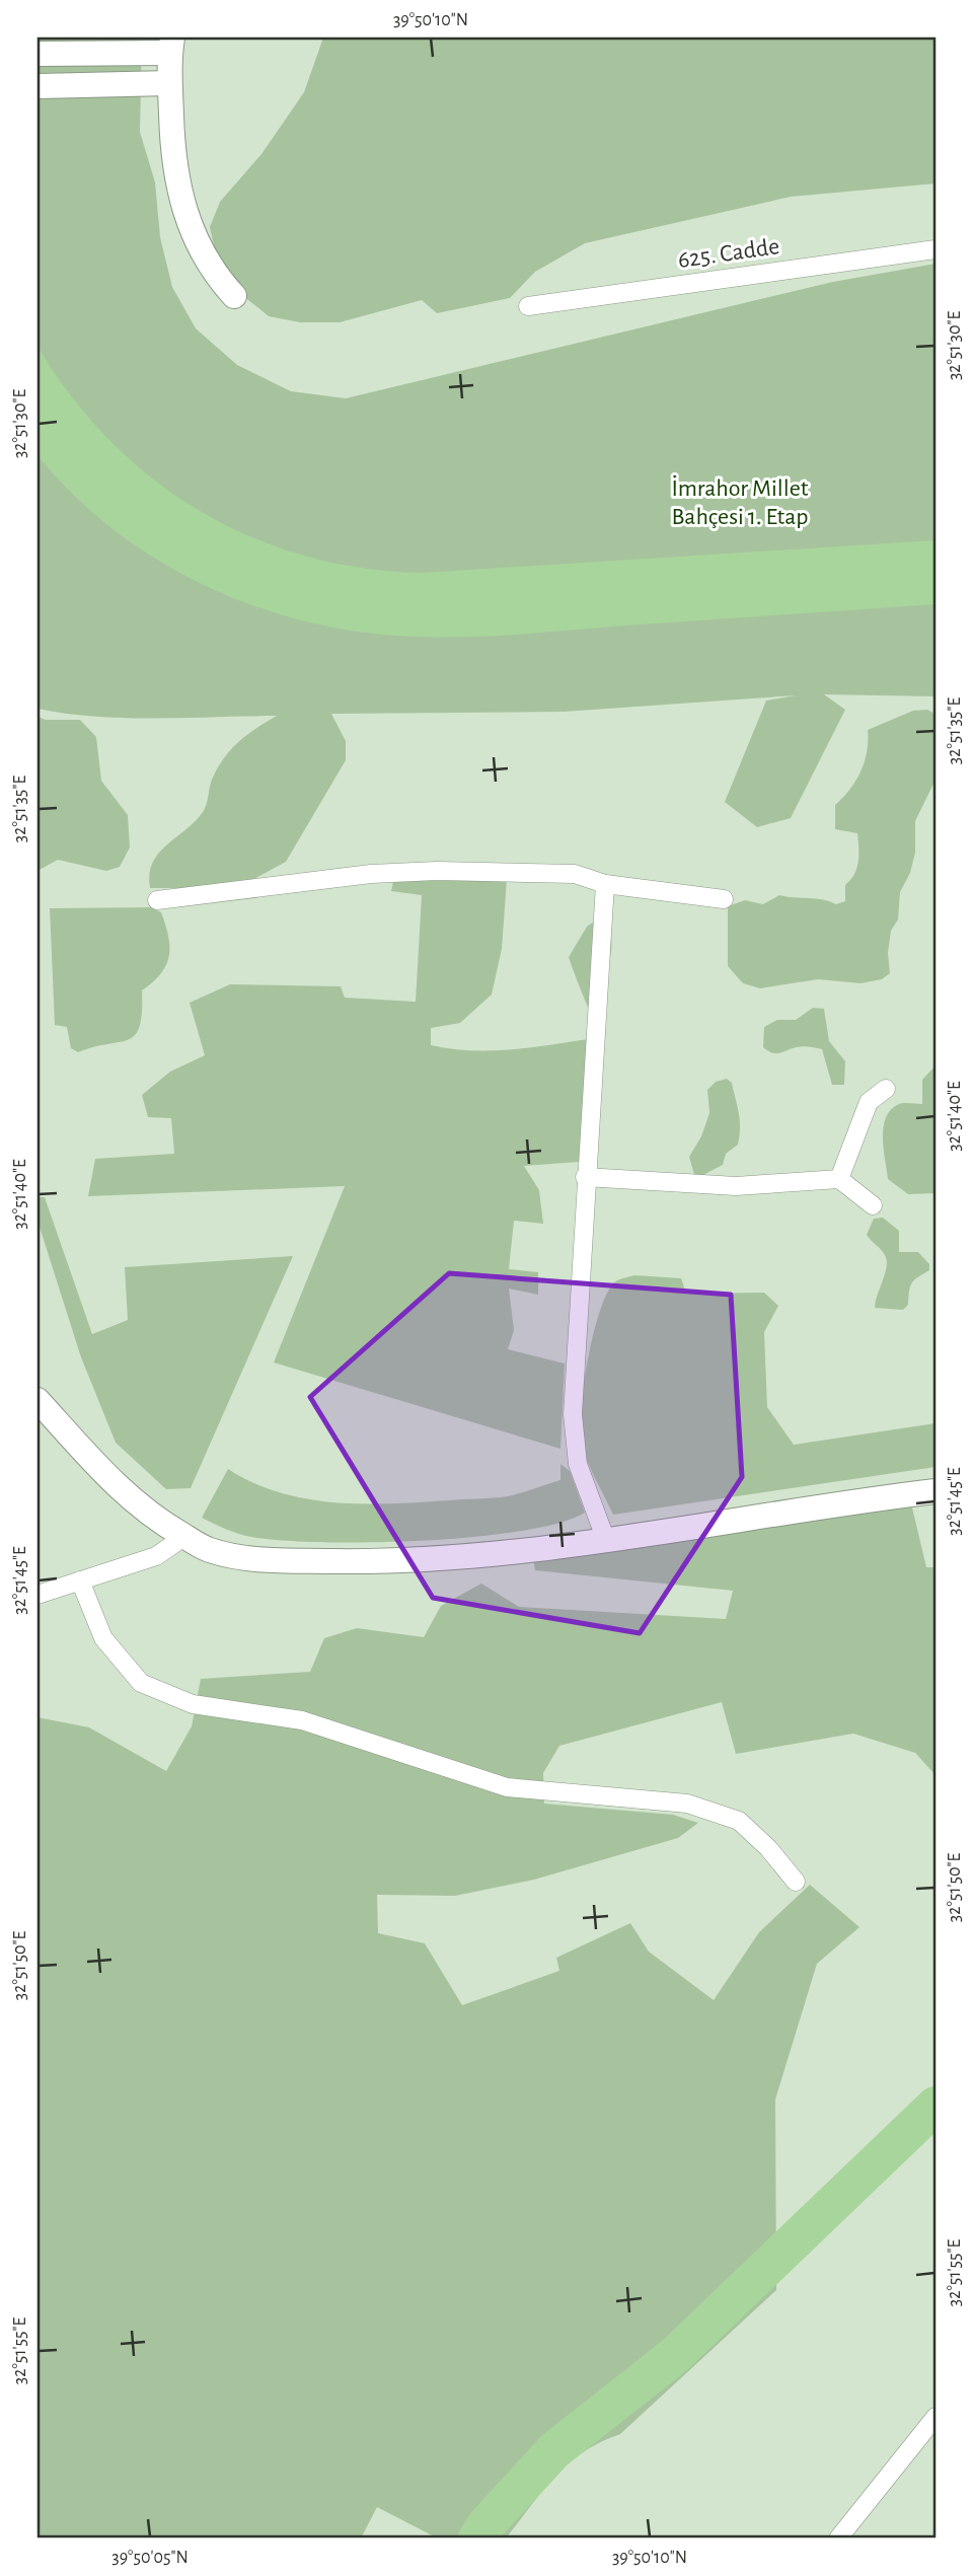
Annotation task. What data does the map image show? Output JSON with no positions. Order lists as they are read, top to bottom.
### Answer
{
  "streets": {
    "street": ["625. Cadde"]
  },
  "parks": ["İmrahor Millet Bahçesi 1. Etap"],
  "coordinates": [
    "39°50'10\"N",
    "32°51'30\"E",
    "32°51'35\"E",
    "32°51'40\"E",
    "32°51'45\"E",
    "32°51'50\"E",
    "32°51'55\"E",
    "39°50'05\"N"
  ]
}
